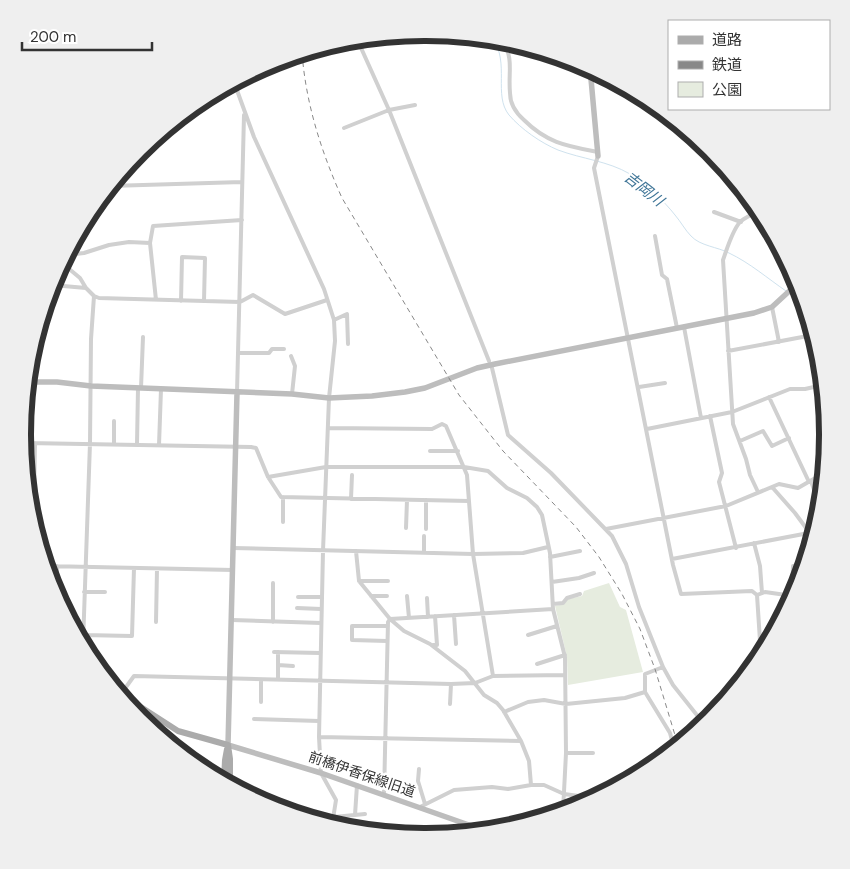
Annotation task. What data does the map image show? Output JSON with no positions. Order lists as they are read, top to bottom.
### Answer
{
  "streets": {
    "street": ["前橋伊香保線旧道"]
  },
  "water": ["吉岡川"],
  "legend": ["道路", "鉄道", "公園"],
  "scale_bar": "200 m"
}
